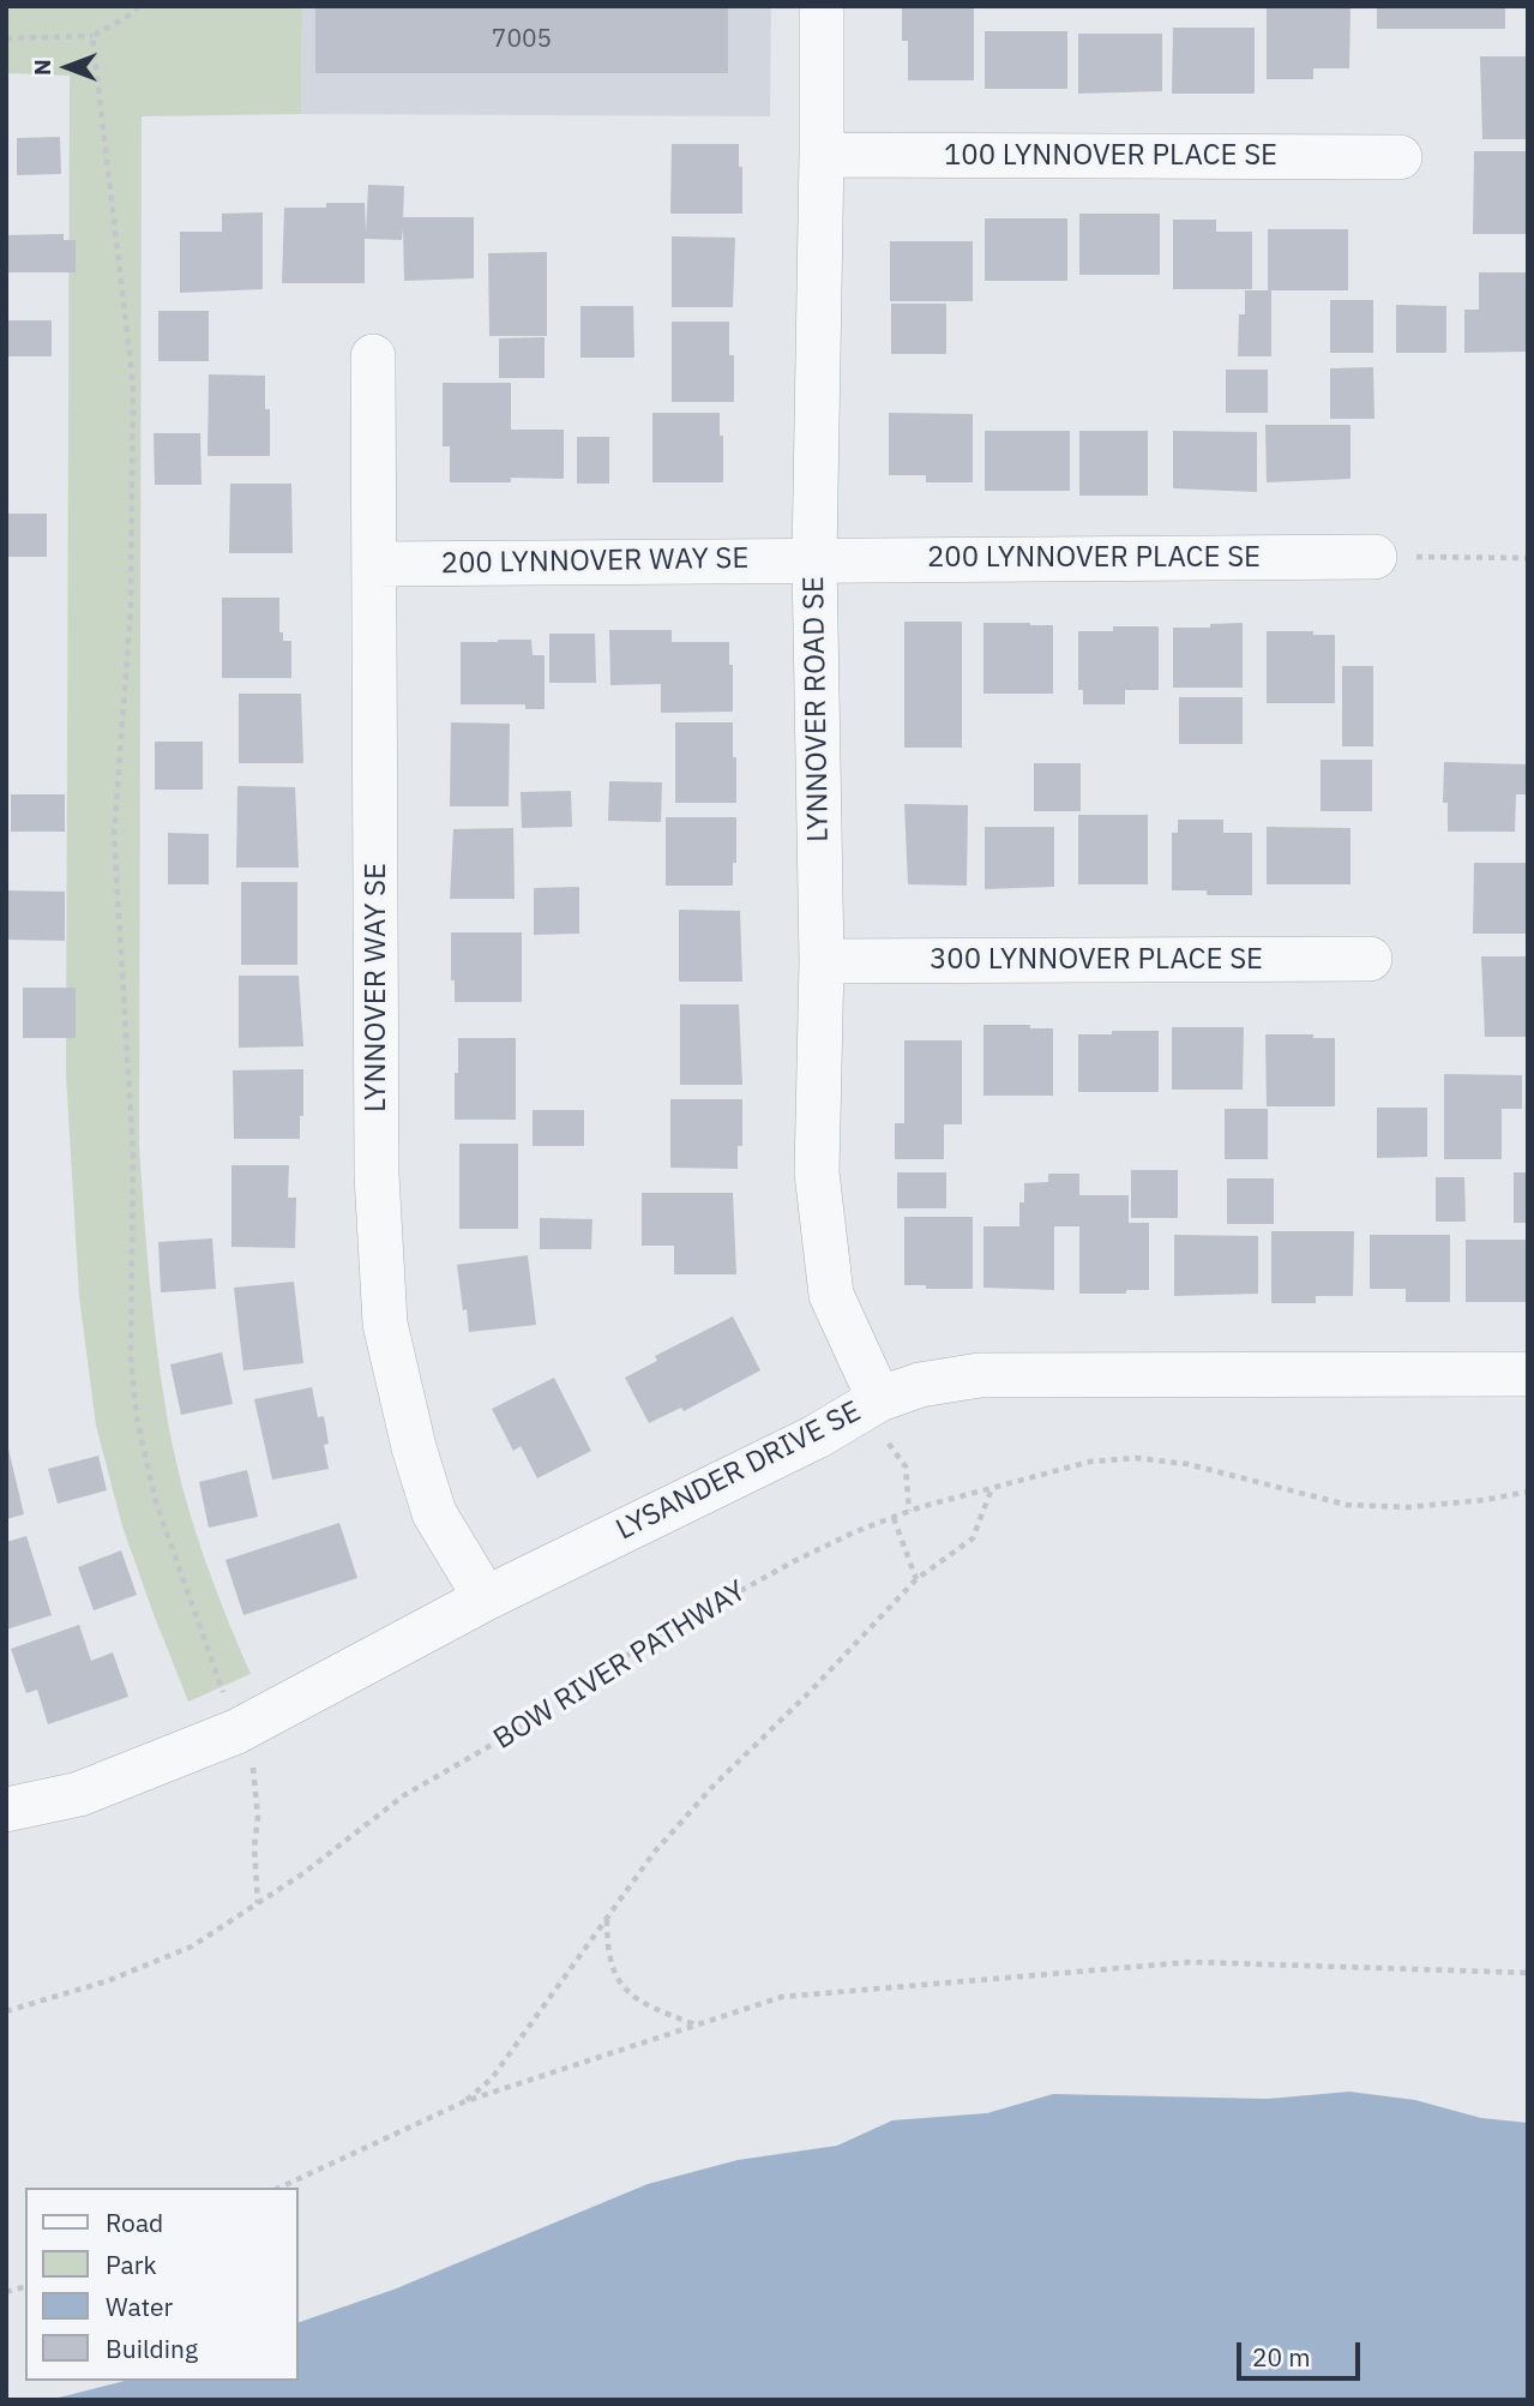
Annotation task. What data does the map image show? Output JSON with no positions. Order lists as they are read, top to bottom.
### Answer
{
  "streets": {
    "street": [
      "100 LYNNOVER PLACE SE",
      "200 LYNNOVER PLACE SE",
      "200 LYNNOVER WAY SE",
      "LYNNOVER ROAD SE",
      "300 LYNNOVER PLACE SE",
      "LYNNOVER WAY SE",
      "LYSANDER DRIVE SE"
    ],
    "path": ["BOW RIVER PATHWAY"]
  },
  "crossings": [
    ["100 LYNNOVER PLACE SE", "LYNNOVER ROAD SE"],
    ["200 LYNNOVER PLACE SE", "200 LYNNOVER WAY SE"],
    ["200 LYNNOVER PLACE SE", "LYNNOVER ROAD SE"],
    ["200 LYNNOVER WAY SE", "LYNNOVER ROAD SE"],
    ["200 LYNNOVER WAY SE", "LYNNOVER WAY SE"],
    ["LYNNOVER ROAD SE", "300 LYNNOVER PLACE SE"],
    ["LYNNOVER ROAD SE", "LYSANDER DRIVE SE"],
    ["LYNNOVER WAY SE", "LYSANDER DRIVE SE"]
  ],
  "house_numbers": ["7005"],
  "legend": [
    "Road",
    "Park",
    "Water",
    "Building"
  ],
  "scale_bar": "20 m",
  "north": "left"
}
